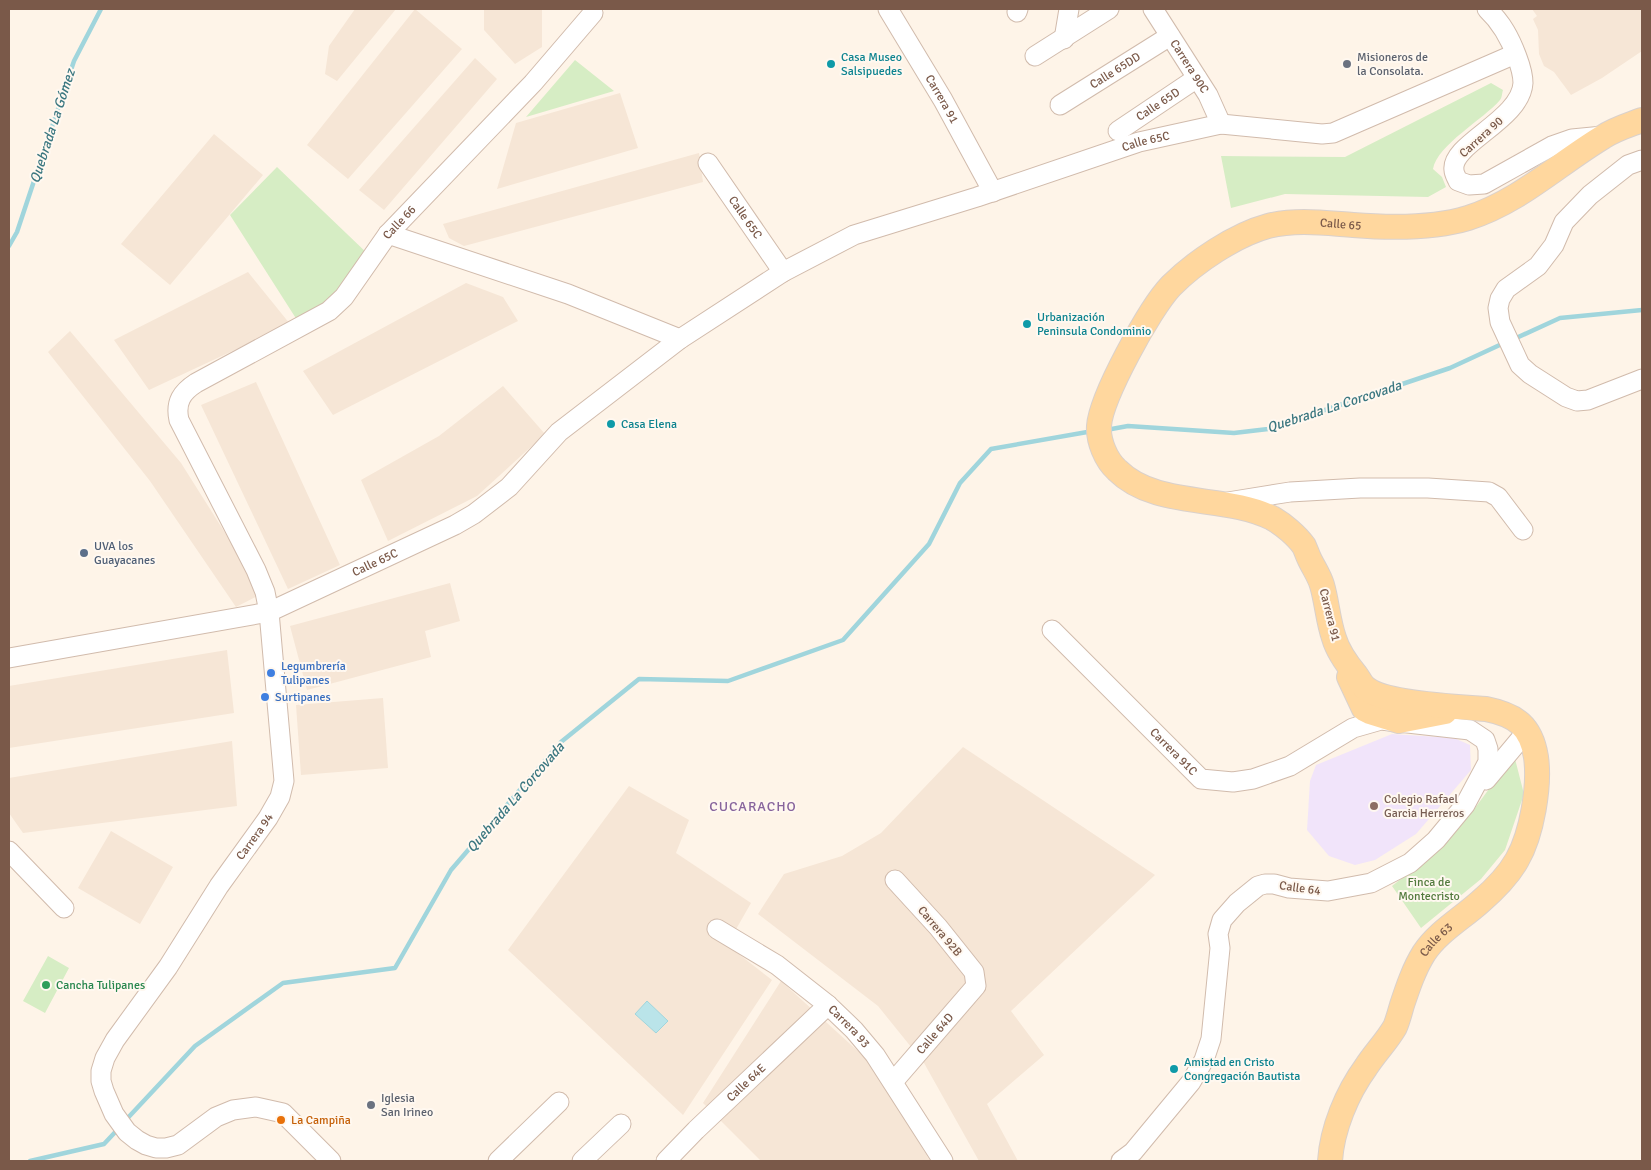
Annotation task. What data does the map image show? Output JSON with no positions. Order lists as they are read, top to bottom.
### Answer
{
  "streets": {
    "main road": ["Carrera 91", "Calle 65", "Calle 63"],
    "street": [
      "Carrera 90C",
      "Calle 65DD",
      "Calle 65D",
      "Carrera 90",
      "Calle 65C",
      "Calle 66",
      "Carrera 91C",
      "Carrera 94",
      "Calle 64",
      "Carrera 92B",
      "Carrera 93",
      "Calle 64D",
      "Calle 64E"
    ]
  },
  "crossings": [
    ["Carrera 90C", "Calle 65DD"],
    ["Carrera 90C", "Calle 65D"],
    ["Carrera 90C", "Calle 65C"],
    ["Carrera 91", "Calle 65C"],
    ["Carrera 91", "Calle 65"],
    ["Carrera 91", "Calle 63"],
    ["Carrera 90", "Calle 65C"],
    ["Carrera 90", "Calle 65"],
    ["Calle 65C", "Carrera 94"],
    ["Calle 66", "Carrera 94"],
    ["Carrera 91C", "Calle 64"],
    ["Carrera 92B", "Calle 64D"],
    ["Carrera 93", "Calle 64D"],
    ["Carrera 93", "Calle 64E"]
  ],
  "districts": ["CUCARACHO"],
  "water": ["Quebrada La Gómez", "Quebrada La Corcovada"],
  "parks": ["Finca de Montecristo"],
  "places": [
    "Casa Museo Salsipuedes",
    "Misioneros de la Consolata.",
    "Urbanización Peninsula Condominio",
    "Casa Elena",
    "UVA los Guayacanes",
    "Legumbrería Tulipanes",
    "Surtipanes",
    "Colegio Rafael Garcia Herreros",
    "Cancha Tulipanes",
    "Amistad en Cristo Congregación Bautista",
    "Iglesia San Irineo",
    "La Campiña"
  ]
}
